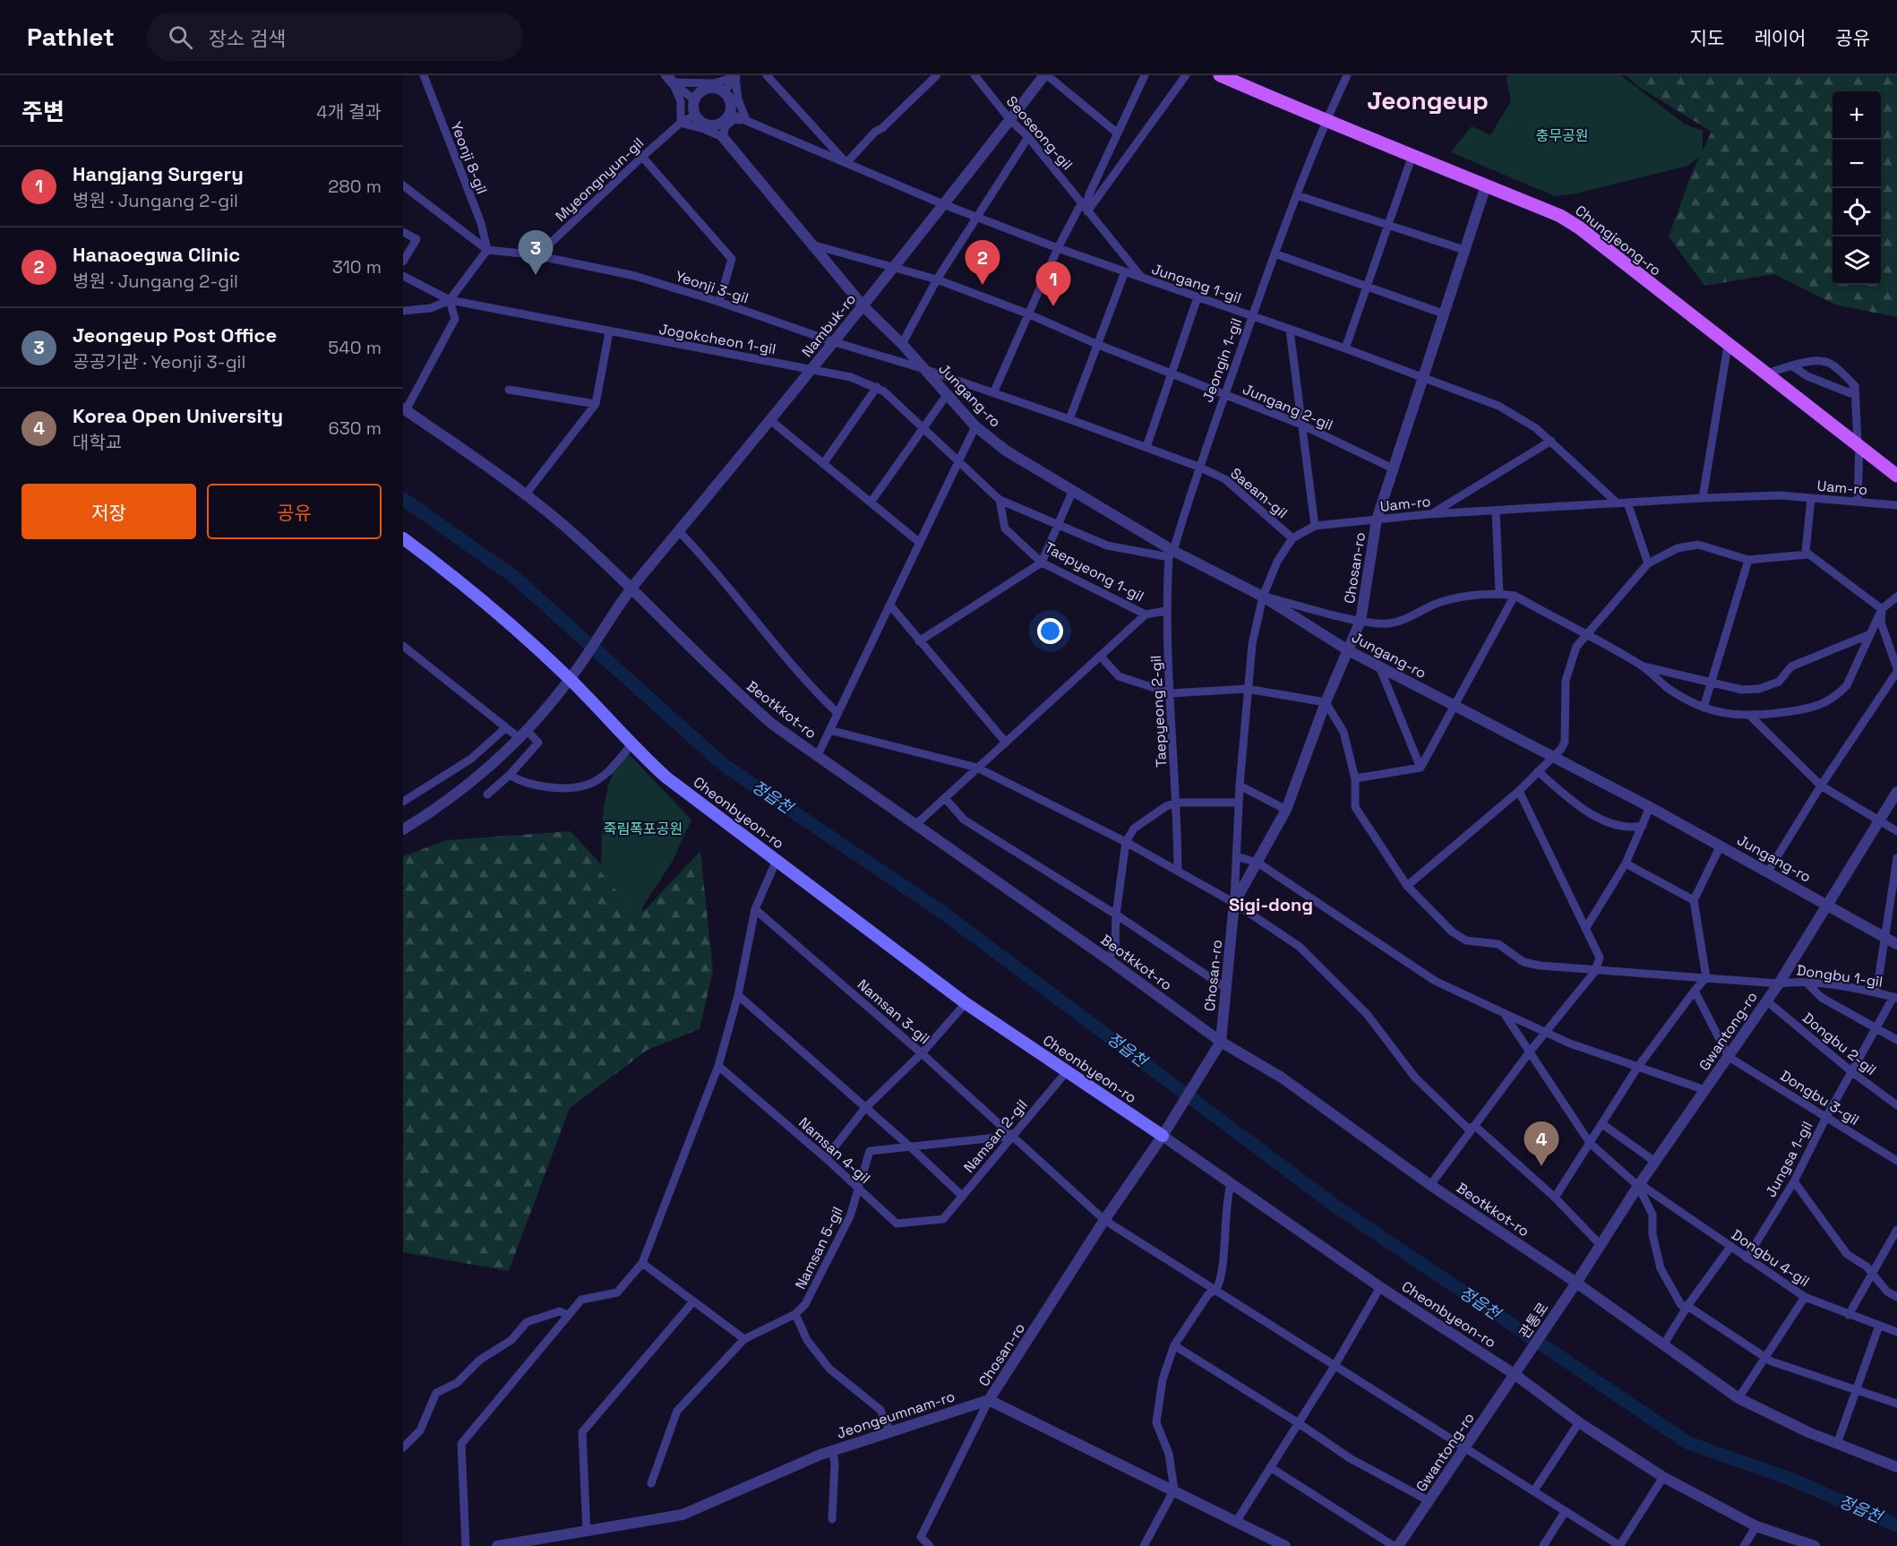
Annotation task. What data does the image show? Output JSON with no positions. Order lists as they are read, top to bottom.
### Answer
{
  "streets": {
    "main road": ["Chungjeong-ro", "Cheonbyeon-ro"],
    "street": [
      "Seoseong-gil",
      "Yeonji 8-gil",
      "Myeongnyun-gil",
      "Jungang 1-gil",
      "Yeonji 3-gil",
      "Nambuk-ro",
      "Jogokcheon 1-gil",
      "Jeongin 1-gil",
      "Jungang-ro",
      "Jungang 2-gil",
      "Uam-ro",
      "Saeam-gil",
      "Chosan-ro",
      "Taepyeong 1-gil",
      "Beotkkot-ro",
      "Taepyeong 2-gil",
      "Dongbu 1-gil",
      "Namsan 3-gil",
      "Gwantong-ro",
      "Dongbu 2-gil",
      "Dongbu 3-gil",
      "Namsan 2-gil",
      "Namsan 4-gil",
      "Jungsa 1-gil",
      "Namsan 5-gil",
      "Dongbu 4-gil",
      "관통로",
      "Jeongeumnam-ro"
    ]
  },
  "crossings": [
    ["Seoseong-gil", "Jungang 1-gil"],
    ["Seoseong-gil", "Nambuk-ro"],
    ["Yeonji 8-gil", "Yeonji 3-gil"],
    ["Myeongnyun-gil", "Jungang 1-gil"],
    ["Myeongnyun-gil", "Yeonji 3-gil"],
    ["Chungjeong-ro", "Jeongin 1-gil"],
    ["Chungjeong-ro", "Chosan-ro"],
    ["Jungang 1-gil", "Nambuk-ro"],
    ["Jungang 1-gil", "Jeongin 1-gil"],
    ["Jungang 1-gil", "Uam-ro"],
    ["Jungang 1-gil", "Chosan-ro"],
    ["Yeonji 3-gil", "Nambuk-ro"],
    ["Yeonji 3-gil", "Jungang-ro"],
    ["Yeonji 3-gil", "Saeam-gil"],
    ["Nambuk-ro", "Jogokcheon 1-gil"],
    ["Nambuk-ro", "Jungang-ro"],
    ["Nambuk-ro", "Jungang 2-gil"],
    ["Nambuk-ro", "Beotkkot-ro"],
    ["Nambuk-ro", "Cheonbyeon-ro"],
    ["Jogokcheon 1-gil", "Jeongin 1-gil"],
    ["Jogokcheon 1-gil", "Jungang-ro"],
    ["Jogokcheon 1-gil", "Taepyeong 1-gil"],
    ["Jogokcheon 1-gil", "Beotkkot-ro"],
    ["Jogokcheon 1-gil", "Taepyeong 2-gil"],
    ["Jeongin 1-gil", "Jungang-ro"],
    ["Jeongin 1-gil", "Jungang 2-gil"],
    ["Jeongin 1-gil", "Saeam-gil"],
    ["Jeongin 1-gil", "Taepyeong 2-gil"],
    ["Jungang-ro", "Jungang 2-gil"],
    ["Jungang-ro", "Uam-ro"],
    ["Jungang-ro", "Saeam-gil"],
    ["Jungang-ro", "Chosan-ro"],
    ["Jungang-ro", "Taepyeong 2-gil"],
    ["Jungang-ro", "Gwantong-ro"],
    ["Jungang 2-gil", "Chosan-ro"],
    ["Uam-ro", "Saeam-gil"],
    ["Uam-ro", "Chosan-ro"],
    ["Chosan-ro", "Beotkkot-ro"],
    ["Chosan-ro", "Cheonbyeon-ro"],
    ["Chosan-ro", "Dongbu 1-gil"],
    ["Chosan-ro", "Namsan 3-gil"],
    ["Chosan-ro", "Jeongeumnam-ro"],
    ["Beotkkot-ro", "Gwantong-ro"],
    ["Beotkkot-ro", "관통로"],
    ["Cheonbyeon-ro", "Gwantong-ro"],
    ["Cheonbyeon-ro", "Namsan 2-gil"],
    ["Cheonbyeon-ro", "관통로"],
    ["Dongbu 1-gil", "Gwantong-ro"],
    ["Dongbu 1-gil", "Jungsa 1-gil"],
    ["Namsan 3-gil", "Gwantong-ro"],
    ["Namsan 3-gil", "Namsan 2-gil"],
    ["Namsan 3-gil", "Namsan 5-gil"],
    ["Gwantong-ro", "Dongbu 2-gil"],
    ["Gwantong-ro", "Dongbu 3-gil"],
    ["Gwantong-ro", "Dongbu 4-gil"],
    ["Gwantong-ro", "관통로"],
    ["Dongbu 2-gil", "Jungsa 1-gil"],
    ["Dongbu 3-gil", "Jungsa 1-gil"],
    ["Namsan 2-gil", "Namsan 4-gil"],
    ["Namsan 2-gil", "Namsan 5-gil"],
    ["Namsan 4-gil", "Namsan 5-gil"],
    ["Jungsa 1-gil", "Dongbu 4-gil"]
  ],
  "districts": ["Jeongeup", "Sigi-dong"],
  "water": ["정읍천"],
  "parks": ["충무공원", "죽림폭포공원"],
  "page": {
    "header": "Pathlet",
    "search": "장소 검색",
    "nav": ["지도", "레이어", "공유"],
    "heading": ["주변", "4개 결과"],
    "map_buttons": ["+", "−"],
    "list": [
      {
        "mark": "1",
        "name": "Hangjang Surgery",
        "note": "병원 · Jungang 2-gil",
        "value": "280 m"
      },
      {
        "mark": "2",
        "name": "Hanaoegwa Clinic",
        "note": "병원 · Jungang 2-gil",
        "value": "310 m"
      },
      {
        "mark": "3",
        "name": "Jeongeup Post Office",
        "note": "공공기관 · Yeonji 3-gil",
        "value": "540 m"
      },
      {
        "mark": "4",
        "name": "Korea Open University",
        "note": "대학교",
        "value": "630 m"
      }
    ],
    "pins": [
      "3",
      "2",
      "1",
      "4"
    ],
    "buttons": ["저장", "공유"]
  }
}
